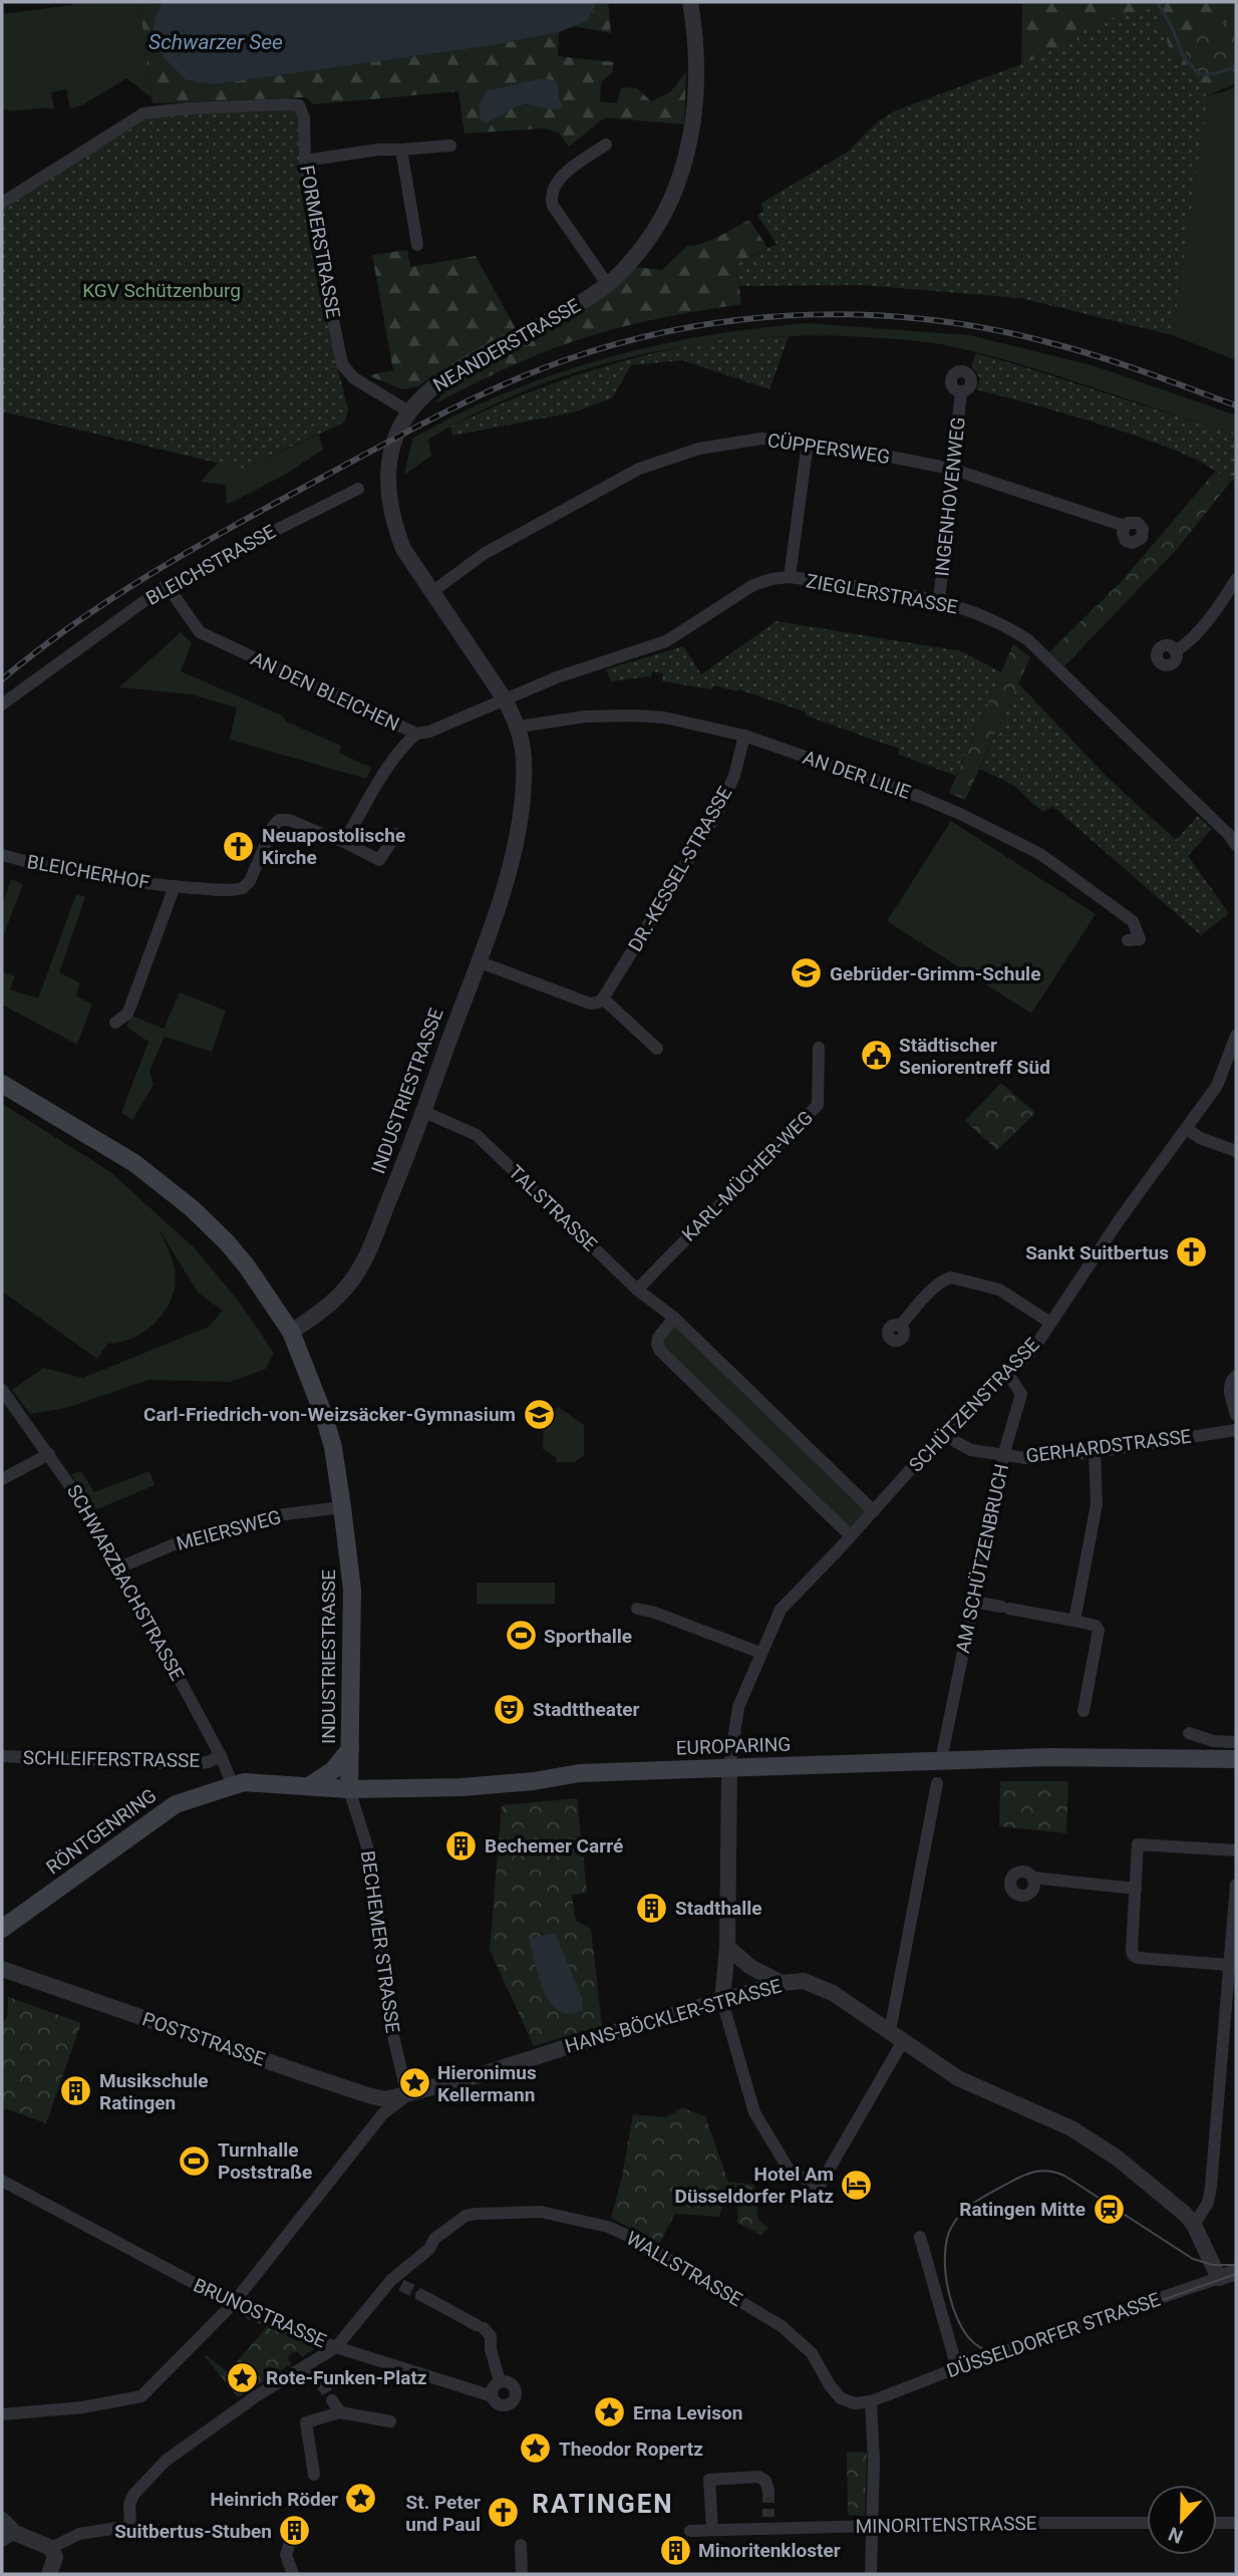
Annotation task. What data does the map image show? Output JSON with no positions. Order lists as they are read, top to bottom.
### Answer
{
  "streets": {
    "main road": ["INDUSTRIESTRASSE", "EUROPARING", "RÖNTGENRING"],
    "street": [
      "FORMERSTRASSE",
      "NEANDERSTRASSE",
      "CÜPPERSWEG",
      "INGENHOVENWEG",
      "BLEICHSTRASSE",
      "ZIEGLERSTRASSE",
      "AN DEN BLEICHEN",
      "AN DER LILIE",
      "DR.-KESSEL-STRASSE",
      "BLEICHERHOF",
      "KARL-MÜCHER-WEG",
      "TALSTRASSE",
      "SCHÜTZENSTRASSE",
      "GERHARDSTRASSE",
      "MEIERSWEG",
      "AM SCHÜTZENBRUCH",
      "SCHWARZBACHSTRASSE",
      "SCHLEIFERSTRASSE",
      "BECHEMER STRASSE",
      "HANS-BÖCKLER-STRASSE",
      "POSTSTRASSE",
      "WALLSTRASSE",
      "BRUNOSTRASSE",
      "DÜSSELDORFER STRASSE",
      "MINORITENSTRASSE"
    ]
  },
  "crossings": [
    ["FORMERSTRASSE", "NEANDERSTRASSE"],
    ["FORMERSTRASSE", "INDUSTRIESTRASSE"],
    ["NEANDERSTRASSE", "INDUSTRIESTRASSE"],
    ["CÜPPERSWEG", "INGENHOVENWEG"],
    ["CÜPPERSWEG", "INDUSTRIESTRASSE"],
    ["INGENHOVENWEG", "ZIEGLERSTRASSE"],
    ["BLEICHSTRASSE", "AN DEN BLEICHEN"],
    ["ZIEGLERSTRASSE", "AN DEN BLEICHEN"],
    ["ZIEGLERSTRASSE", "INDUSTRIESTRASSE"],
    ["AN DEN BLEICHEN", "INDUSTRIESTRASSE"],
    ["AN DER LILIE", "DR.-KESSEL-STRASSE"],
    ["AN DER LILIE", "INDUSTRIESTRASSE"],
    ["INDUSTRIESTRASSE", "TALSTRASSE"],
    ["INDUSTRIESTRASSE", "MEIERSWEG"],
    ["INDUSTRIESTRASSE", "EUROPARING"],
    ["INDUSTRIESTRASSE", "BECHEMER STRASSE"],
    ["KARL-MÜCHER-WEG", "TALSTRASSE"],
    ["TALSTRASSE", "SCHÜTZENSTRASSE"],
    ["SCHÜTZENSTRASSE", "GERHARDSTRASSE"],
    ["SCHÜTZENSTRASSE", "AM SCHÜTZENBRUCH"],
    ["SCHÜTZENSTRASSE", "EUROPARING"],
    ["SCHÜTZENSTRASSE", "HANS-BÖCKLER-STRASSE"],
    ["GERHARDSTRASSE", "AM SCHÜTZENBRUCH"],
    ["MEIERSWEG", "SCHWARZBACHSTRASSE"],
    ["SCHWARZBACHSTRASSE", "EUROPARING"],
    ["SCHWARZBACHSTRASSE", "SCHLEIFERSTRASSE"],
    ["SCHWARZBACHSTRASSE", "RÖNTGENRING"],
    ["EUROPARING", "RÖNTGENRING"],
    ["EUROPARING", "BECHEMER STRASSE"],
    ["BECHEMER STRASSE", "HANS-BÖCKLER-STRASSE"],
    ["BECHEMER STRASSE", "POSTSTRASSE"],
    ["HANS-BÖCKLER-STRASSE", "POSTSTRASSE"],
    ["HANS-BÖCKLER-STRASSE", "DÜSSELDORFER STRASSE"],
    ["WALLSTRASSE", "BRUNOSTRASSE"],
    ["WALLSTRASSE", "DÜSSELDORFER STRASSE"]
  ],
  "districts": ["RATINGEN"],
  "water": ["Schwarzer See"],
  "parks": ["KGV Schützenburg"],
  "places": {
    "church": ["Neuapostolische Kirche", "Sankt Suitbertus", "St. Peter und Paul"],
    "school or university": ["Gebrüder-Grimm-Schule", "Carl-Friedrich-von-Weizsäcker-Gymnasium"],
    "public building": ["Städtischer Seniorentreff Süd"],
    "sports": ["Sporthalle", "Turnhalle Poststraße"],
    "theatre": ["Stadttheater"],
    "building": [
      "Bechemer Carré",
      "Stadthalle",
      "Musikschule Ratingen",
      "Suitbertus-Stuben",
      "Minoritenkloster"
    ],
    "place": [
      "Hieronimus Kellermann",
      "Rote-Funken-Platz",
      "Erna Levison",
      "Theodor Ropertz",
      "Heinrich Röder"
    ],
    "hotel": ["Hotel Am Düsseldorfer Platz"],
    "station": ["Ratingen Mitte"]
  },
  "north": "bottom"
}
